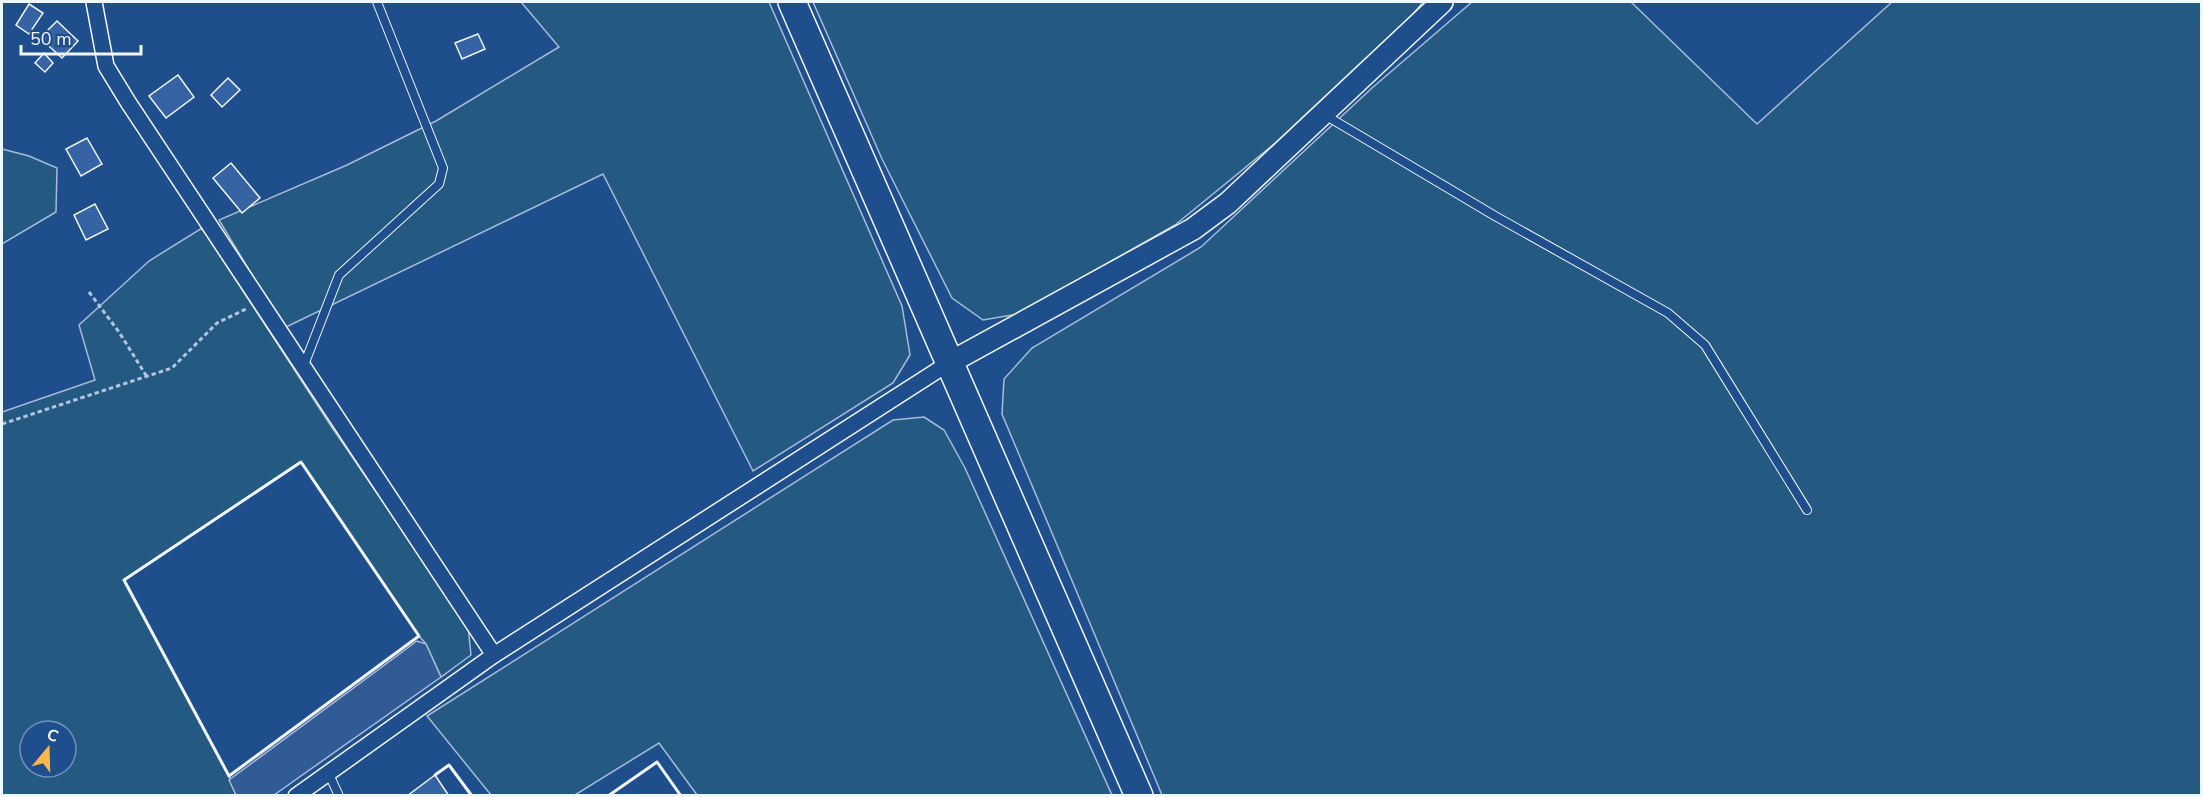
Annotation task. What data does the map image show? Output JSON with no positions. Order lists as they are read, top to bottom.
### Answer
{
  "scale_bar": "50 m",
  "north": "top"
}
